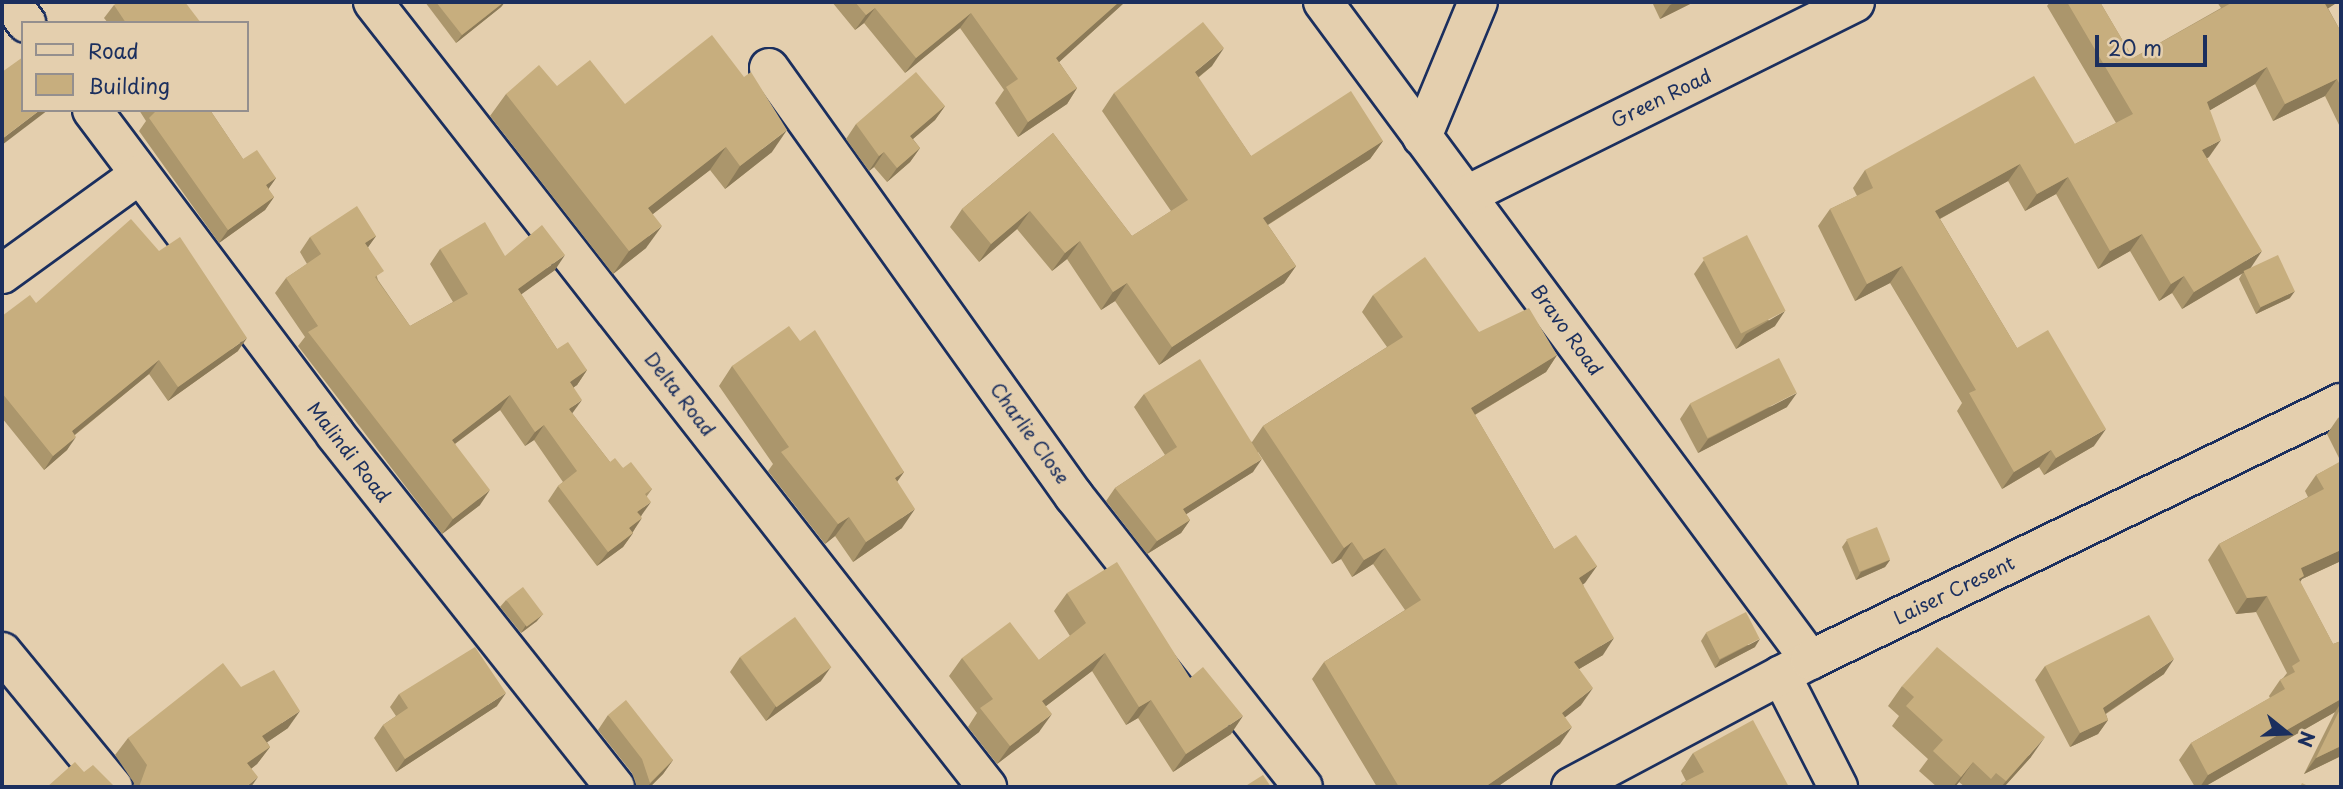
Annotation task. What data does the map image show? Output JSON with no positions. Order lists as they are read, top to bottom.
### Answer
{
  "streets": {
    "street": [
      "Green Road",
      "Bravo Road",
      "Delta Road",
      "Charlie Close",
      "Malindi Road",
      "Laiser Cresent"
    ]
  },
  "crossings": [
    ["Green Road", "Bravo Road"],
    ["Bravo Road", "Laiser Cresent"]
  ],
  "legend": ["Road", "Building"],
  "scale_bar": "20 m",
  "north": "right"
}
